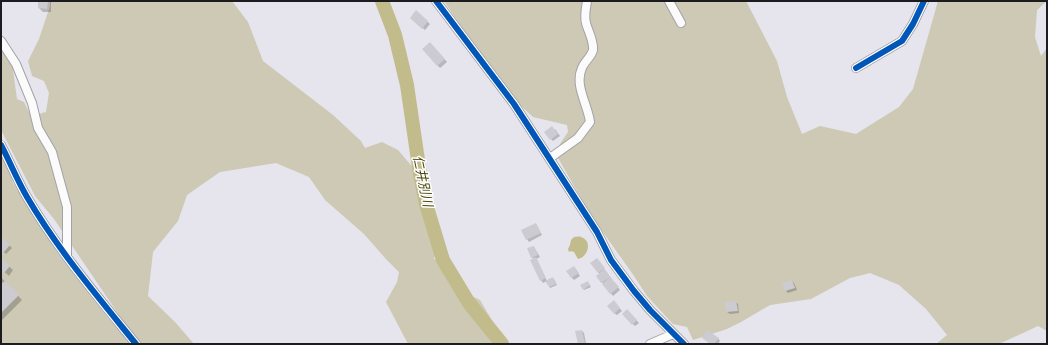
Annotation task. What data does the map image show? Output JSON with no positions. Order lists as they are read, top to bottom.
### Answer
{
  "water": ["仁井別川"]
}
